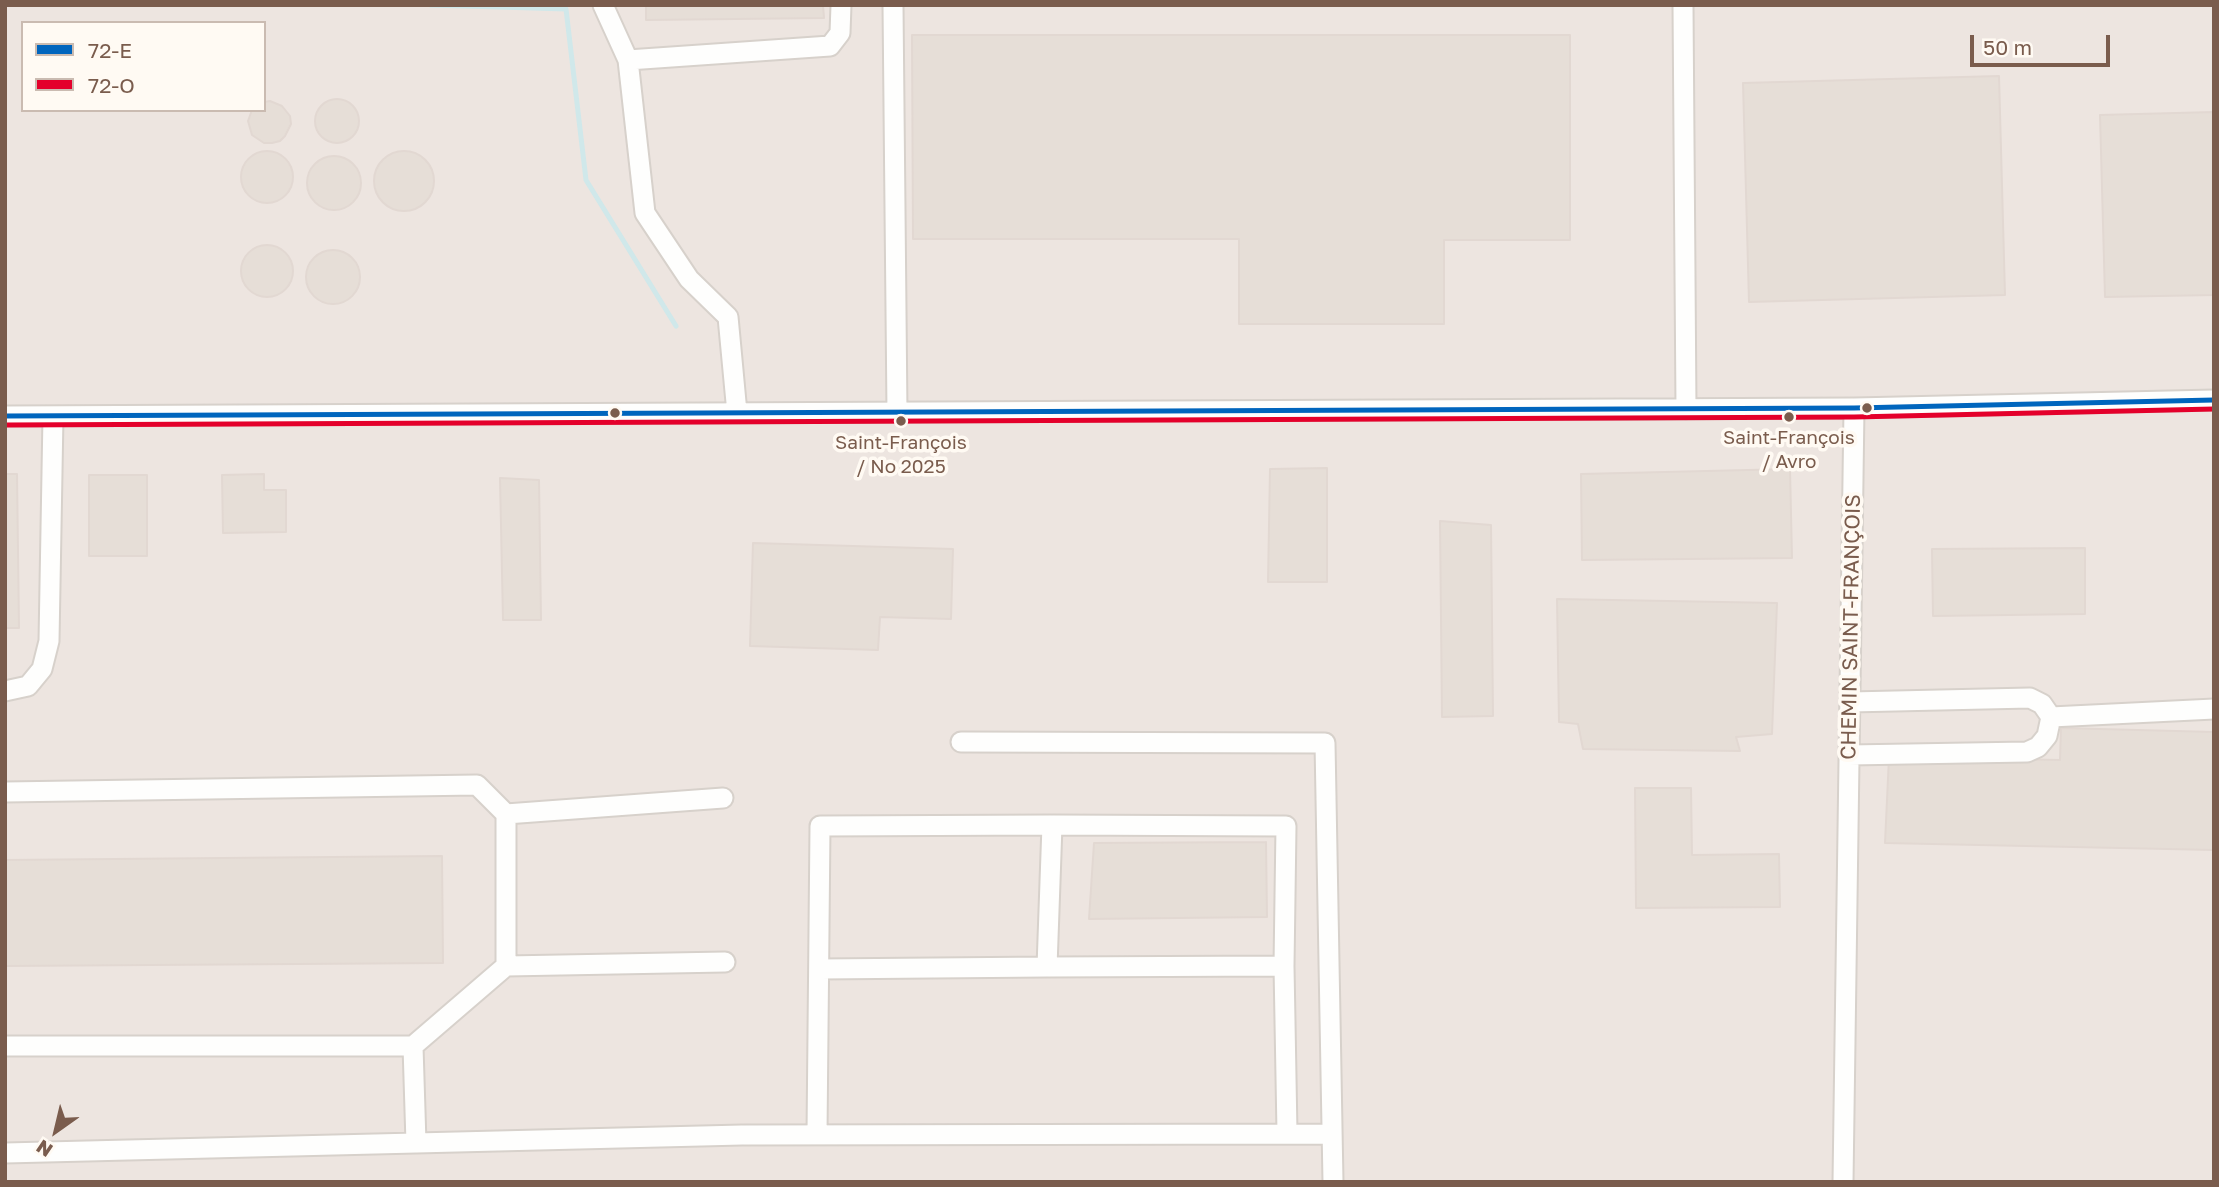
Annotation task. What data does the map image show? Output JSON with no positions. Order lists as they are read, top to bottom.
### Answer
{
  "streets": {
    "street": ["CHEMIN SAINT-FRANÇOIS"]
  },
  "places": ["Saint-François / Avro", "Saint-François / No 2025"],
  "lines": ["transit line 72-E", "transit line 72-O"],
  "legend": ["72-E", "72-O"],
  "scale_bar": "50 m",
  "north": "bottom left"
}
